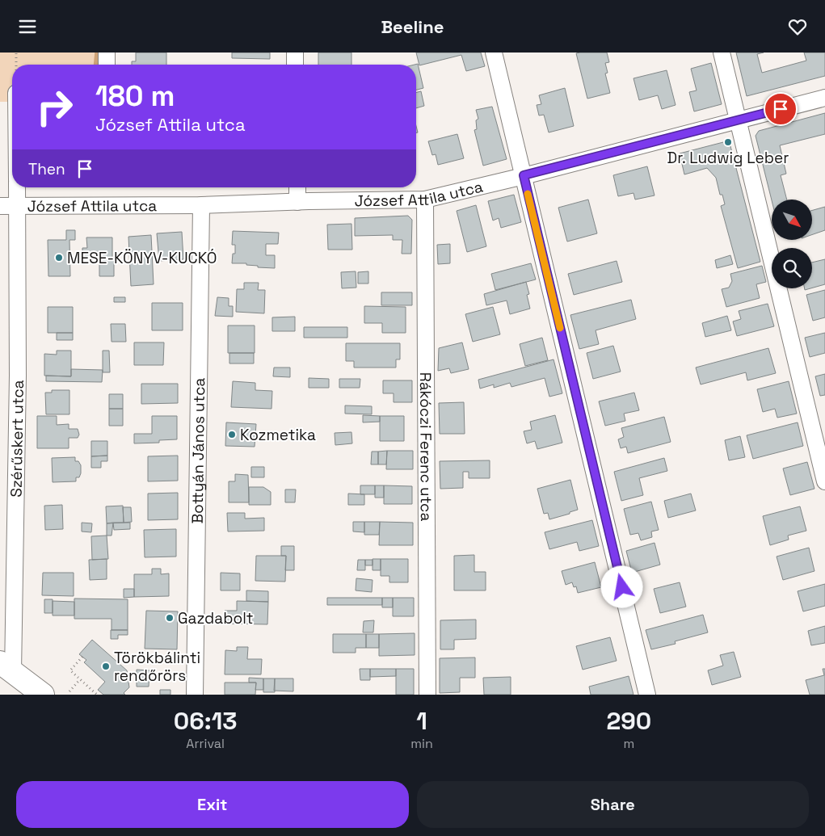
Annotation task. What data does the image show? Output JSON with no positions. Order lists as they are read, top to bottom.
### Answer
{
  "streets": {
    "street": [
      "József Attila utca",
      "Szérűskert utca",
      "Rákóczi Ferenc utca",
      "Bottyán János utca"
    ]
  },
  "crossings": [
    ["József Attila utca", "Szérűskert utca"],
    ["József Attila utca", "Rákóczi Ferenc utca"],
    ["József Attila utca", "Bottyán János utca"]
  ],
  "places": [
    "Dr. Ludwig Leber",
    "MESE-KÖNYV-KUCKÓ",
    "Kozmetika",
    "Gazdabolt",
    "Törökbálinti rendőrörs"
  ],
  "north": "bottom right",
  "page": {
    "header": "Beeline",
    "turn": ["180 m", "József Attila utca"],
    "then": "Then",
    "eta": [
      "06:13",
      "Arrival",
      "1",
      "min",
      "290",
      "m"
    ],
    "buttons": ["Exit", "Share"]
  }
}
